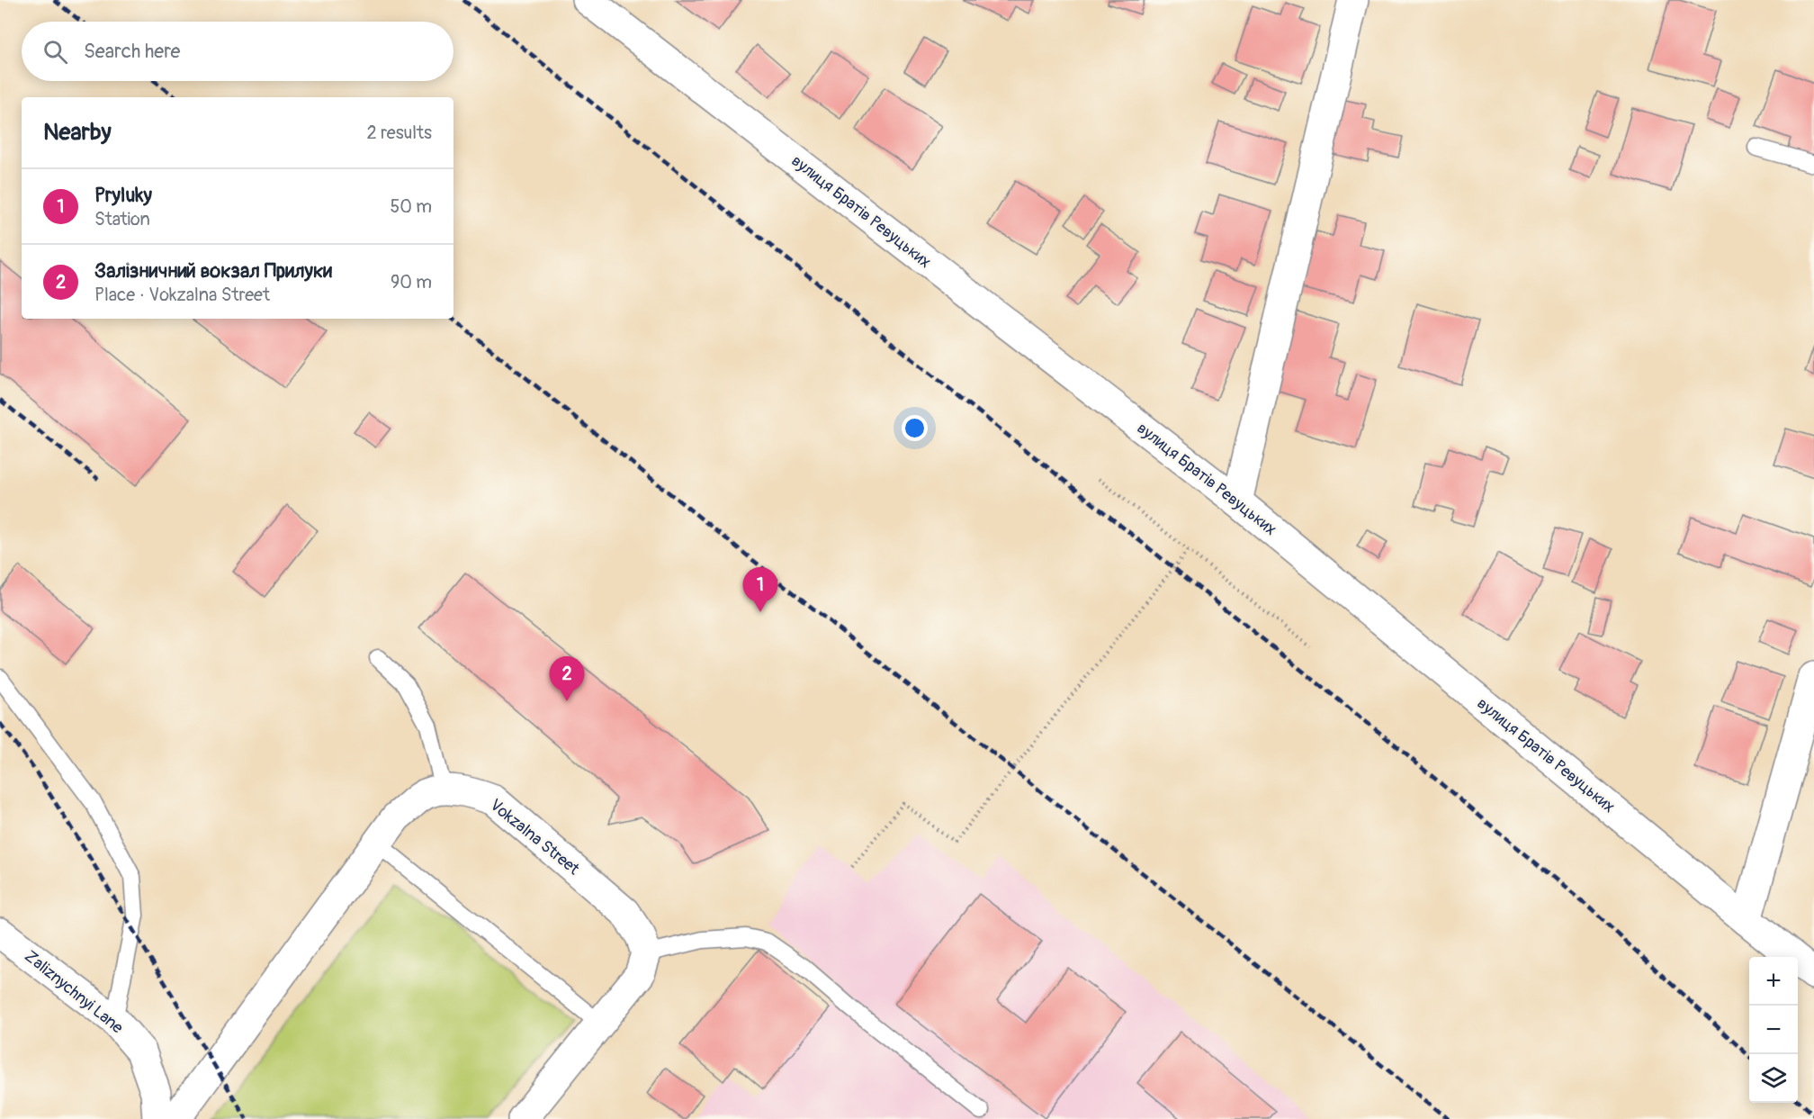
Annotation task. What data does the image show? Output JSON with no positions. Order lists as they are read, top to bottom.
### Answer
{
  "streets": {
    "street": ["вулиця Братів Ревуцьких", "Vokzalna Street", "Zaliznychnyi Lane"]
  },
  "page": {
    "search": "Search here",
    "heading": ["Nearby", "2 results"],
    "list": [
      {
        "mark": "1",
        "name": "Pryluky",
        "note": "Station",
        "value": "50 m"
      },
      {
        "mark": "2",
        "name": "Залізничний вокзал Прилуки",
        "note": "Place · Vokzalna Street",
        "value": "90 m"
      }
    ],
    "pins": ["1", "2"],
    "map_buttons": ["+", "−"]
  }
}
